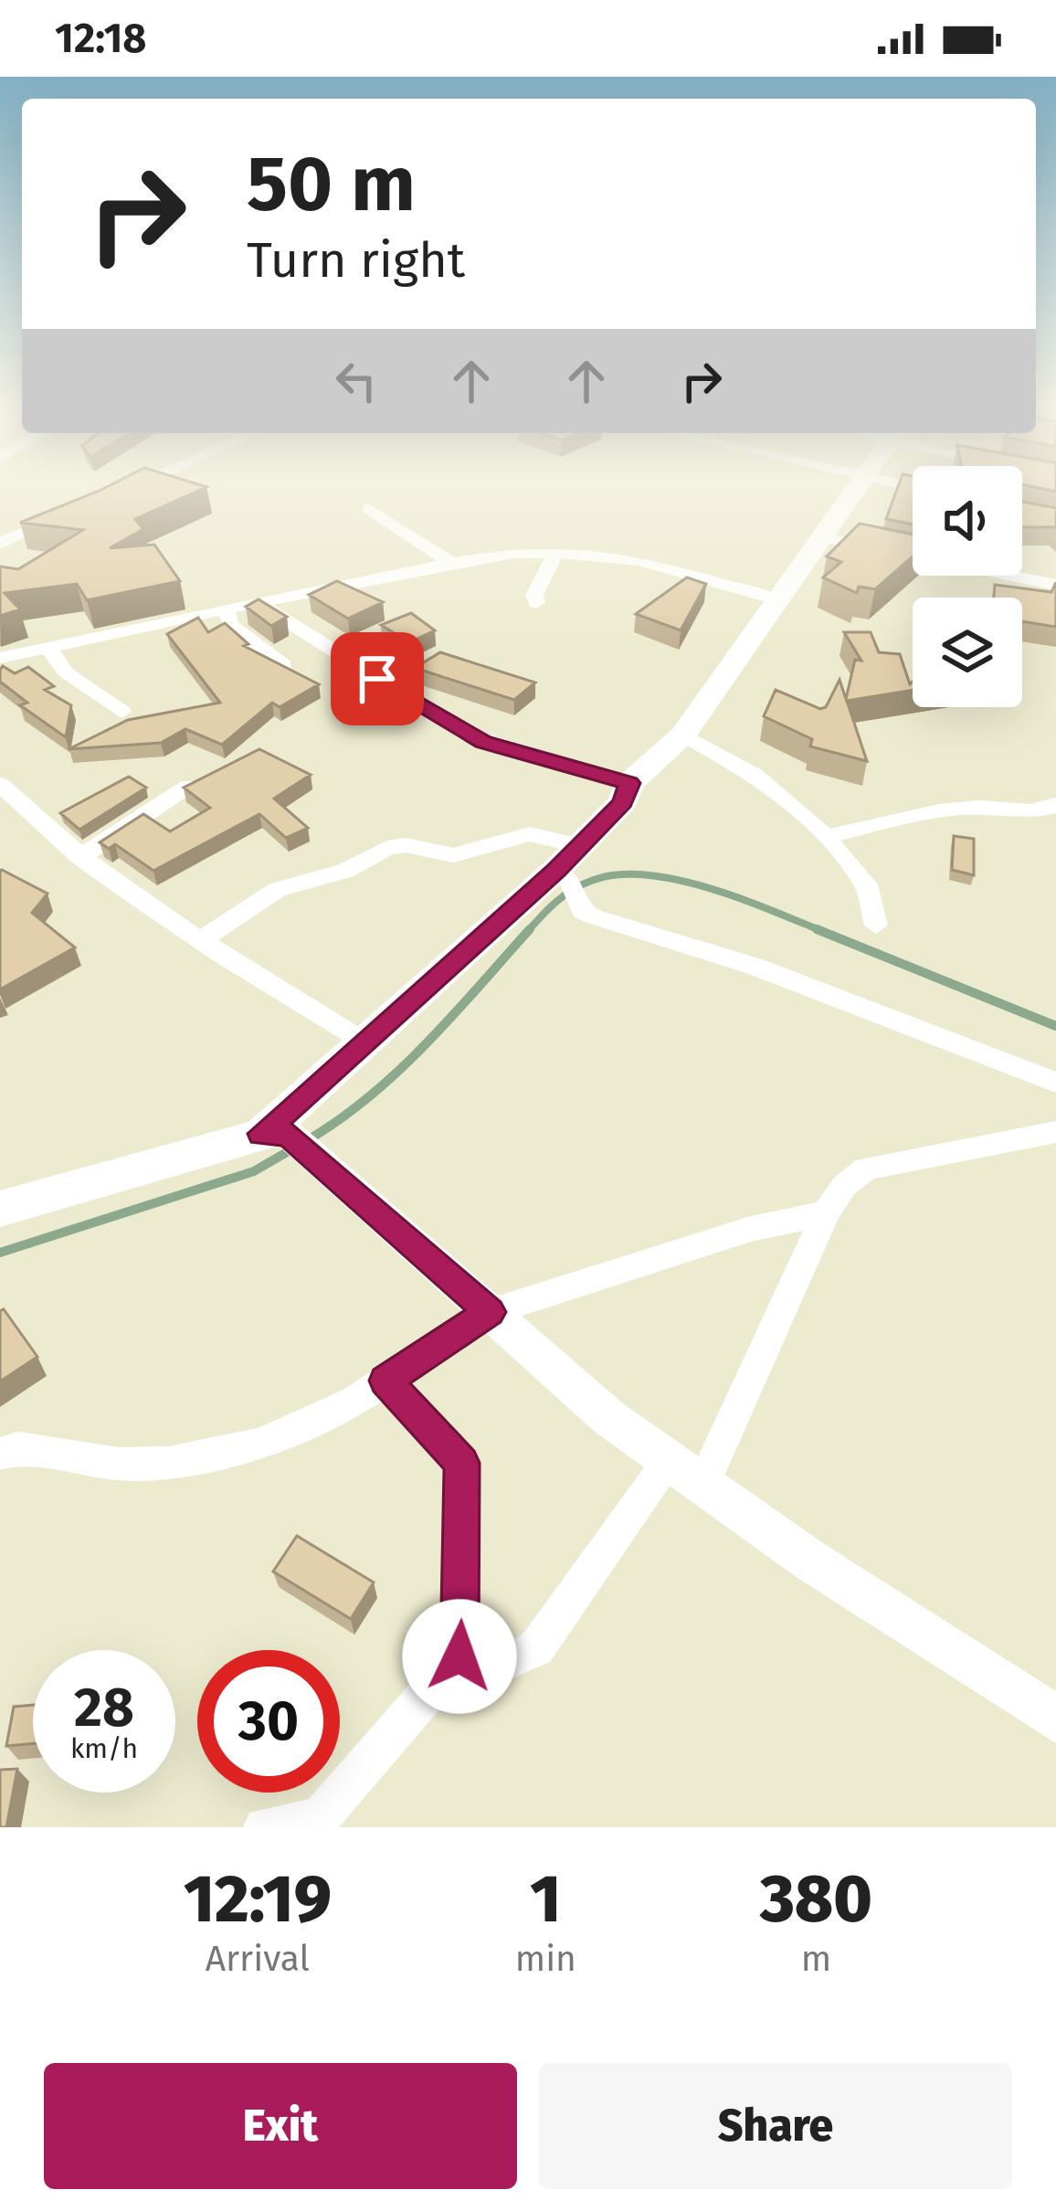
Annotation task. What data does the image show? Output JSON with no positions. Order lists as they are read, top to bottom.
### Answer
{
  "page": {
    "status": "12:18",
    "turn": ["50 m", "Turn right"],
    "speed": "28 km/h",
    "limit": "30",
    "eta": [
      "12:19",
      "Arrival",
      "1",
      "min",
      "380",
      "m"
    ],
    "buttons": ["Exit", "Share"]
  }
}
